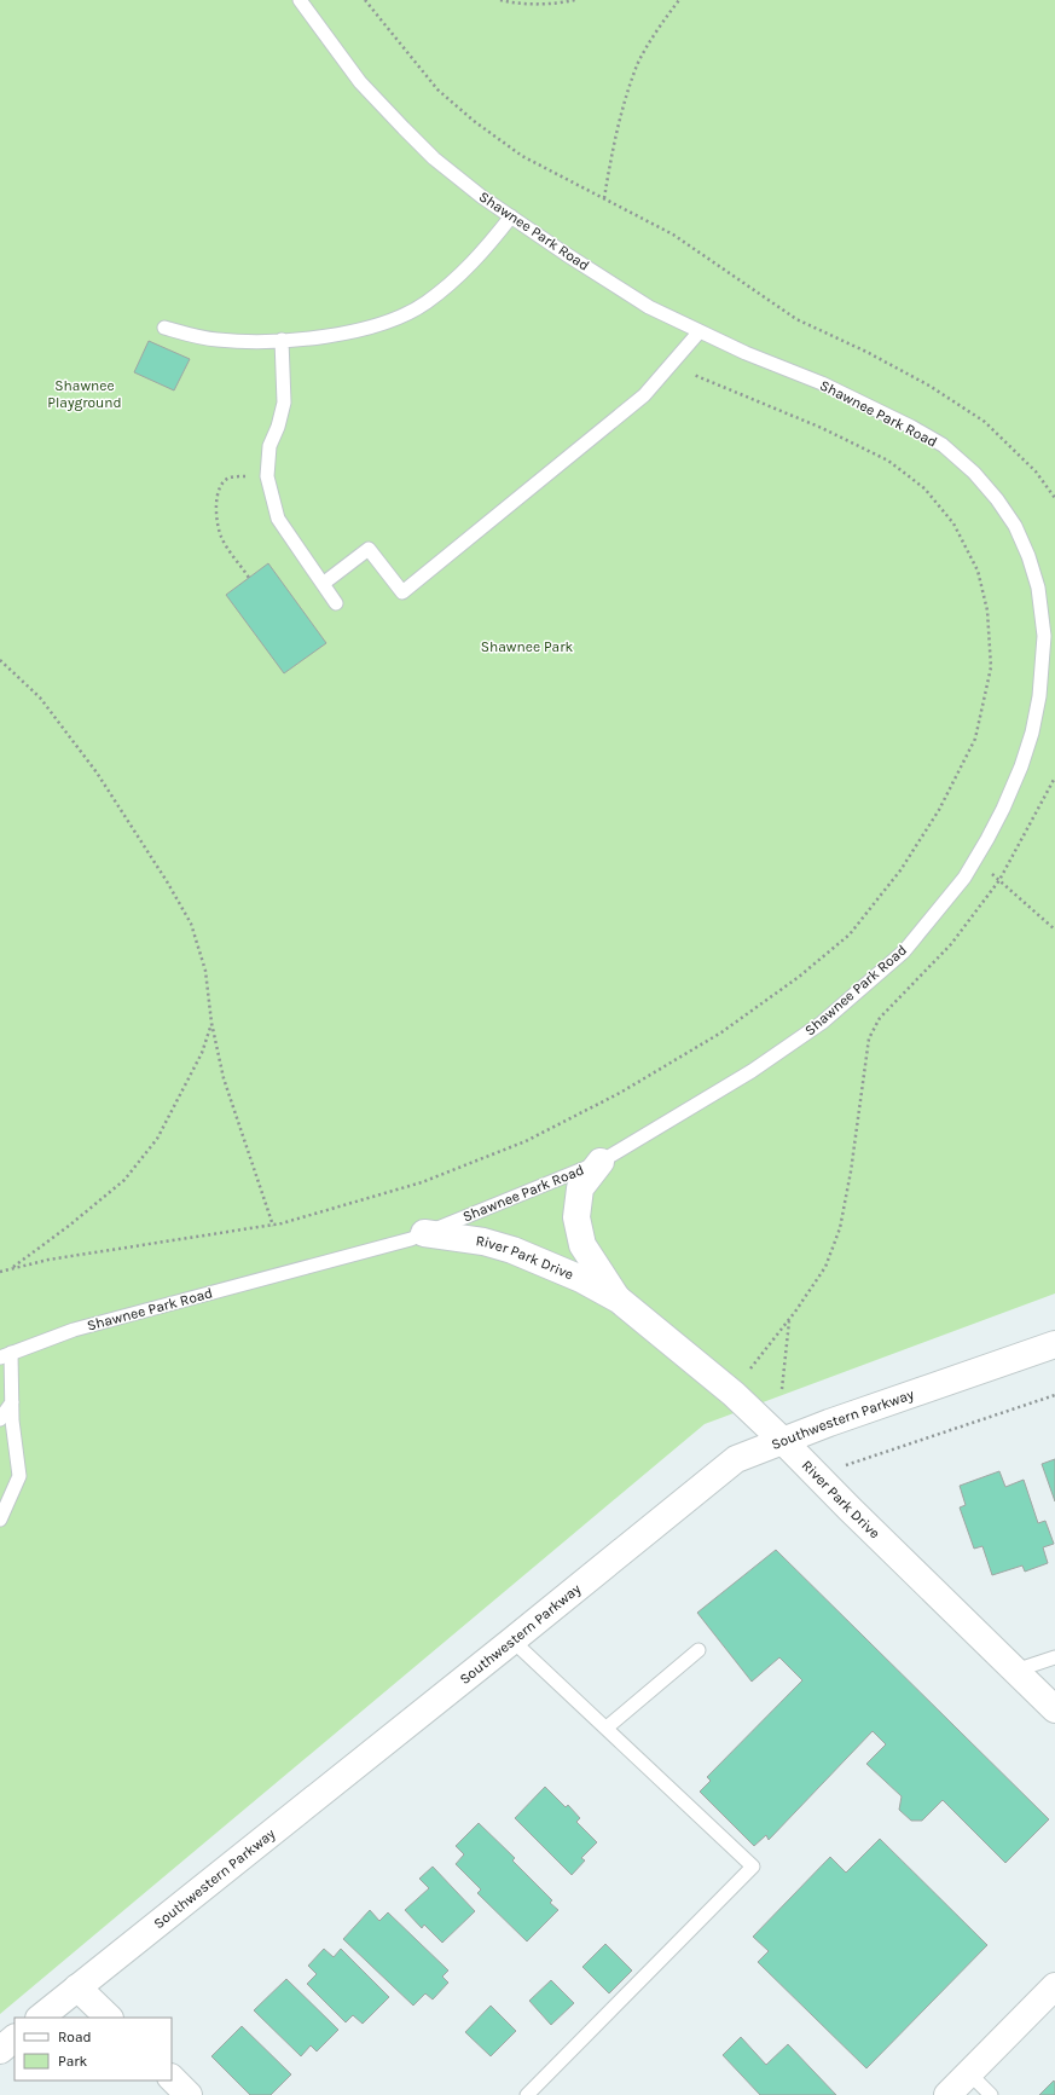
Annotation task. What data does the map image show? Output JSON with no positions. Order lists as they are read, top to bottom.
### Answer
{
  "streets": {
    "street": ["River Park Drive", "Southwestern Parkway"],
    "lane": ["Shawnee Park Road"]
  },
  "crossings": [
    ["Shawnee Park Road", "River Park Drive"],
    ["River Park Drive", "Southwestern Parkway"]
  ],
  "parks": ["Shawnee Playground", "Shawnee Park"],
  "legend": ["Road", "Park"]
}
